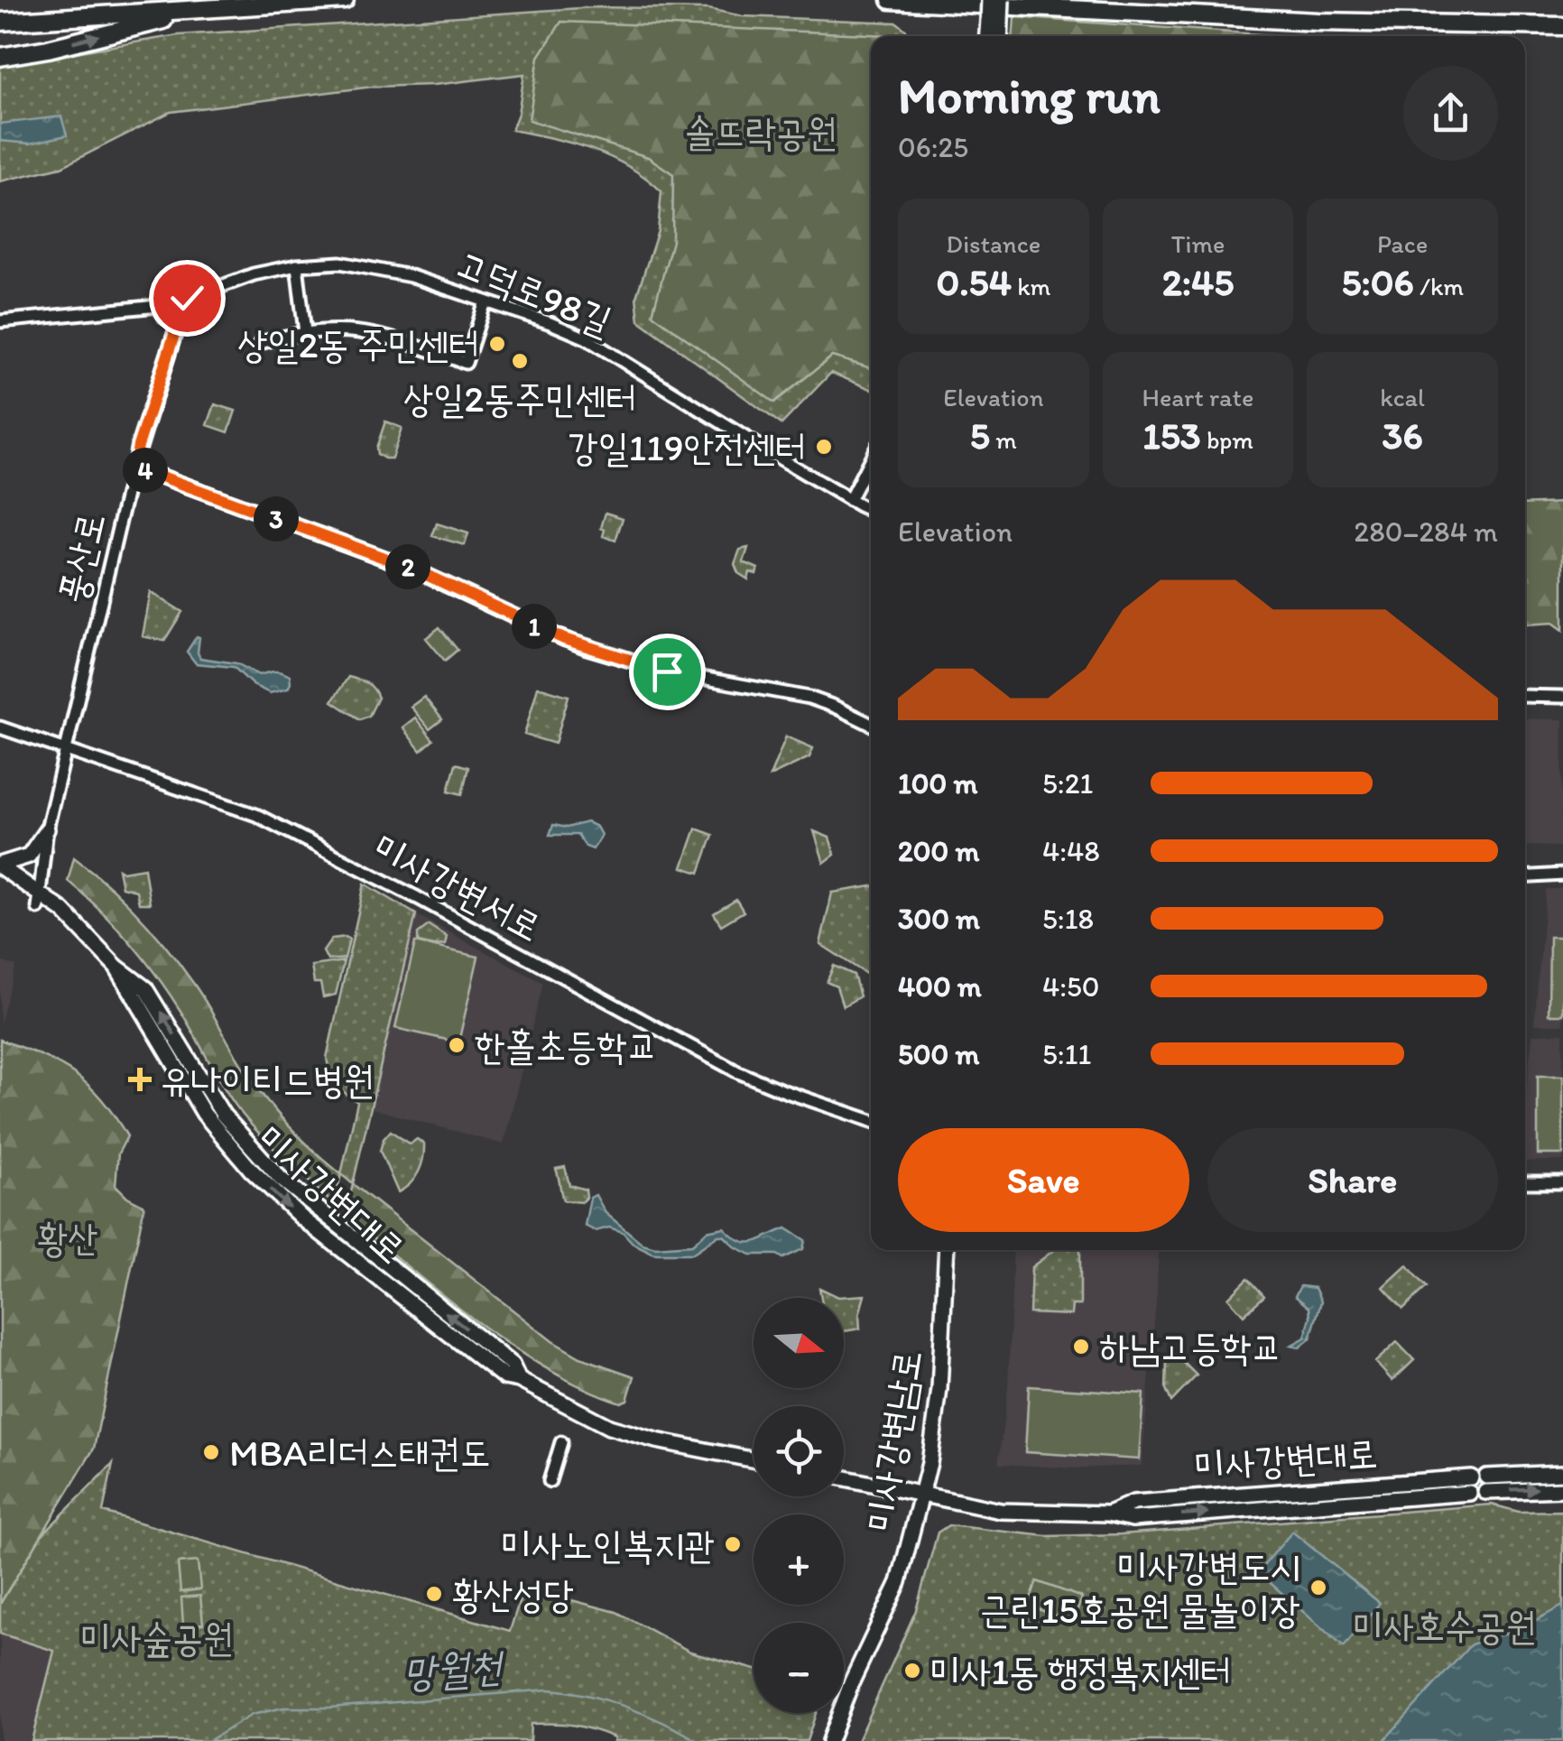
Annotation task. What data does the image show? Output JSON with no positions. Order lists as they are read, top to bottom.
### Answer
{
  "streets": {
    "main road": ["미사강변대로", "미사강변남로"],
    "street": ["고덕로98길", "풍산로", "미사강변서로"]
  },
  "crossings": [
    ["풍산로", "미사강변서로"],
    ["풍산로", "미사강변대로"],
    ["미사강변대로", "미사강변남로"]
  ],
  "water": ["망월천"],
  "parks": [
    "솔뜨락공원",
    "황산",
    "미사호수공원",
    "미사숲공원"
  ],
  "places": {
    "other": [
      "상일2동 주민센터",
      "상일2동주민센터",
      "강일119안전센터",
      "한홀초등학교",
      "하남고등학교",
      "MBA리더스태권도",
      "미사노인복지관",
      "미사강변도시 근린15호공원 물놀이장",
      "황산성당",
      "미사1동 행정복지센터"
    ],
    "health": ["유나이티드병원"]
  },
  "north": "right",
  "page": {
    "heading": ["Morning run", "06:25"],
    "stats": [
      ["Distance", "0.54 km"],
      ["Time", "2:45"],
      ["Pace", "5:06 /km"],
      ["Elevation", "5 m"],
      ["Heart rate", "153 bpm"],
      ["kcal", "36"]
    ],
    "pins": [
      "4",
      "3",
      "2",
      "1"
    ],
    "chart": ["Elevation", "280–284 m"],
    "list": [
      {
        "name": "100 m",
        "note": "5:21"
      },
      {
        "name": "200 m",
        "note": "4:48"
      },
      {
        "name": "300 m",
        "note": "5:18"
      },
      {
        "name": "400 m",
        "note": "4:50"
      },
      {
        "name": "500 m",
        "note": "5:11"
      }
    ],
    "buttons": ["Save", "Share"],
    "map_buttons": ["+", "−"]
  }
}
